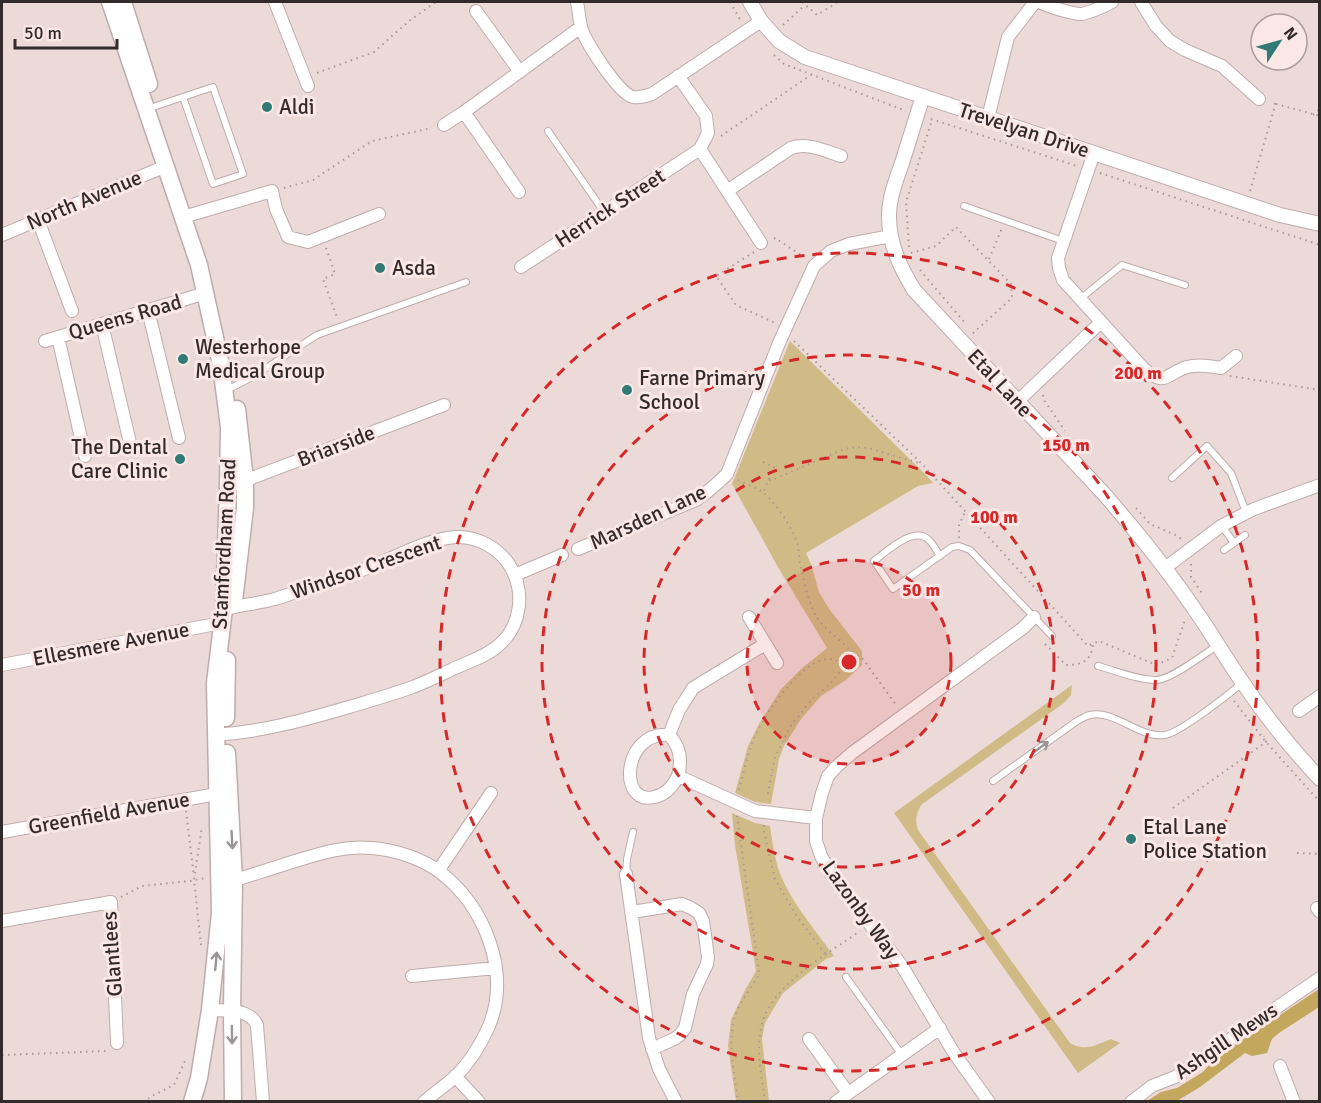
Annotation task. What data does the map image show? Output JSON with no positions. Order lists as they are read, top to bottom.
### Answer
{
  "streets": {
    "main road": ["Stamfordham Road"],
    "street": [
      "Trevelyan Drive",
      "North Avenue",
      "Herrick Street",
      "Queens Road",
      "Etal Lane",
      "Briarside",
      "Marsden Lane",
      "Windsor Crescent",
      "Ellesmere Avenue",
      "Greenfield Avenue",
      "Lazonby Way",
      "Glantlees",
      "Ashgill Mews"
    ]
  },
  "crossings": [
    ["Trevelyan Drive", "Etal Lane"],
    ["North Avenue", "Stamfordham Road"],
    ["Queens Road", "Stamfordham Road"],
    ["Etal Lane", "Marsden Lane"],
    ["Briarside", "Stamfordham Road"],
    ["Marsden Lane", "Windsor Crescent"],
    ["Stamfordham Road", "Windsor Crescent"],
    ["Stamfordham Road", "Ellesmere Avenue"],
    ["Stamfordham Road", "Greenfield Avenue"],
    ["Windsor Crescent", "Ellesmere Avenue"]
  ],
  "places": [
    "Aldi",
    "Asda",
    "Westerhope Medical Group",
    "Farne Primary School",
    "The Dental Care Clinic",
    "Etal Lane Police Station"
  ],
  "scale_bar": "50 m",
  "north": "top right",
  "rings": [
    "200 m",
    "150 m",
    "100 m",
    "50 m"
  ]
}
